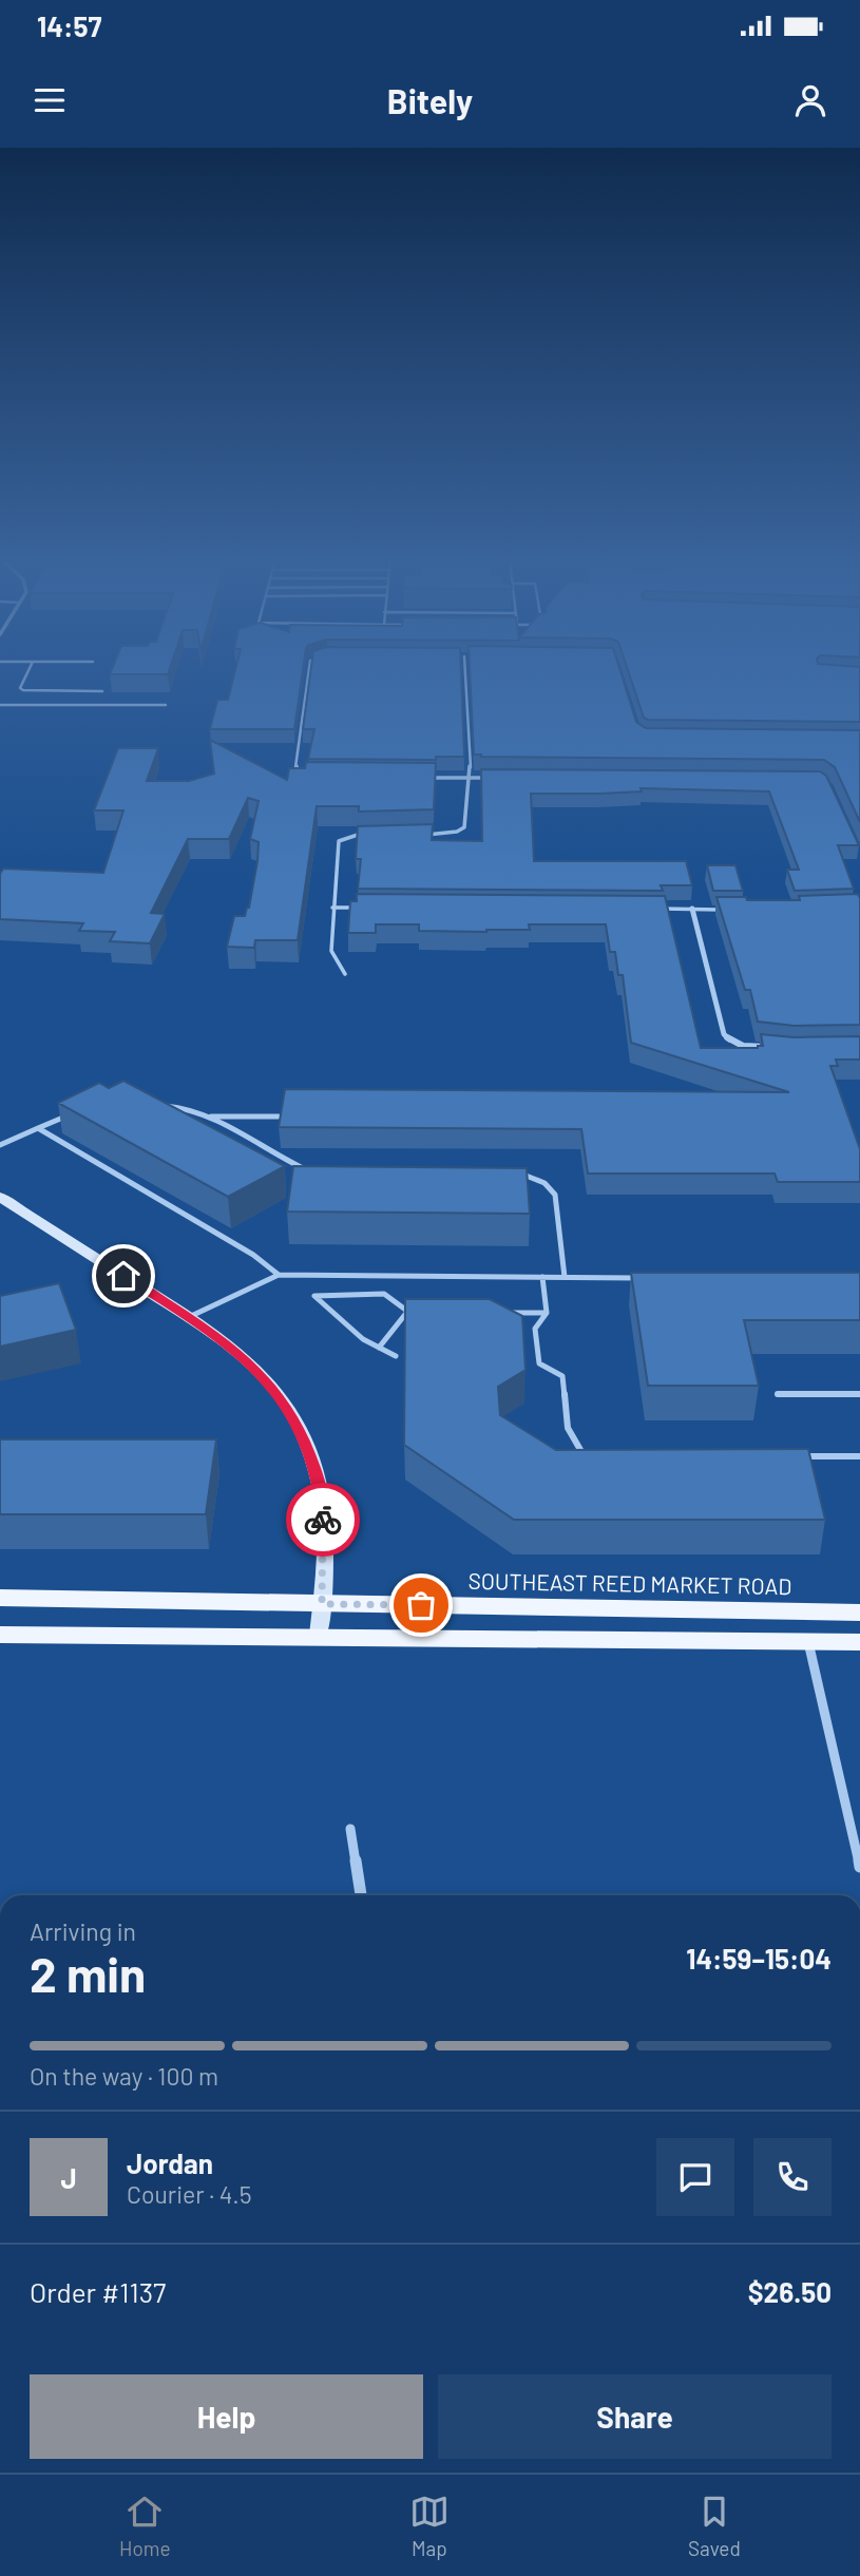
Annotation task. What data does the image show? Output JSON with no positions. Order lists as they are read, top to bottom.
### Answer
{
  "streets": {
    "main road": ["SOUTHEAST REED MARKET ROAD"]
  },
  "page": {
    "status": "14:57",
    "header": "Bitely",
    "heading": ["2 min", "Arriving in", "14:59–15:04"],
    "panel": [
      "Jordan",
      "Courier · 4.5",
      "Order #1137",
      "$26.50"
    ],
    "bar": "On the way · 100 m",
    "round": "J",
    "buttons": ["Help", "Share"],
    "tabs": ["Home", "Map", "Saved"]
  }
}
